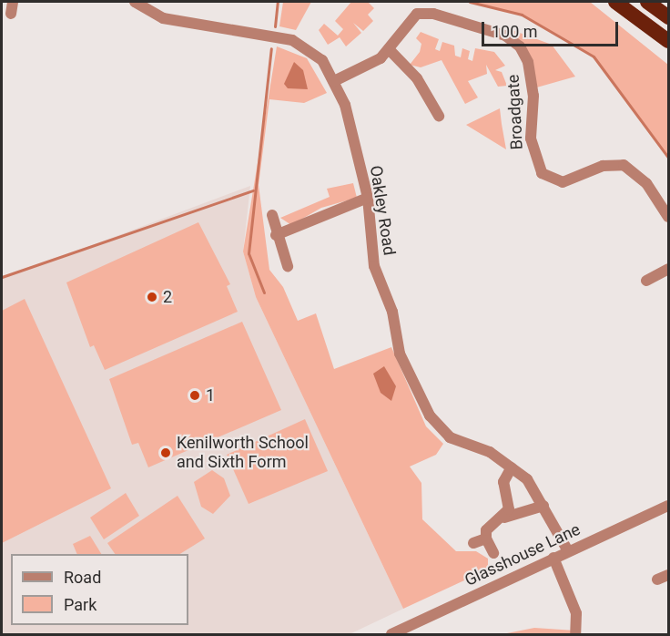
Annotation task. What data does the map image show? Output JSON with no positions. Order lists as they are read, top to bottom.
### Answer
{
  "streets": {
    "street": ["Broadgate", "Oakley Road", "Glasshouse Lane"]
  },
  "crossings": [
    ["Broadgate", "Oakley Road"],
    ["Oakley Road", "Glasshouse Lane"]
  ],
  "places": ["2", "1", "Kenilworth School and Sixth Form"],
  "legend": ["Road", "Park"],
  "scale_bar": "100 m"
}
